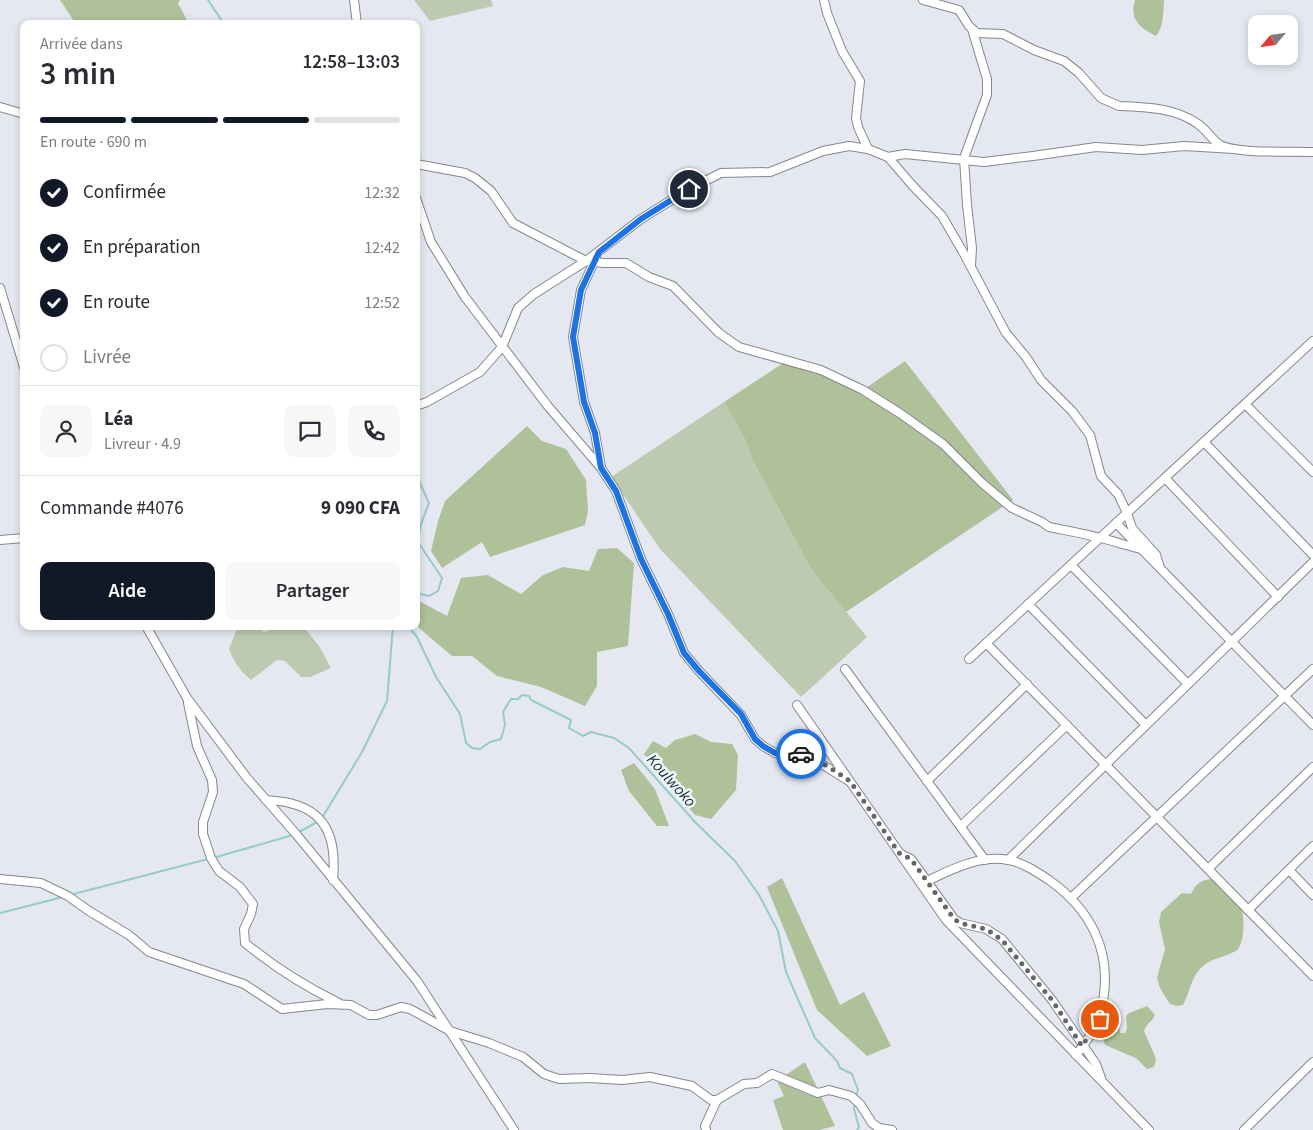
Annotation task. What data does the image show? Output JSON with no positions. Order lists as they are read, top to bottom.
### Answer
{
  "water": ["Koulwoko"],
  "north": "bottom left",
  "page": {
    "heading": ["3 min", "Arrivée dans", "12:58–13:03"],
    "panel": [
      "Léa",
      "Livreur · 4.9",
      "Commande #4076",
      "9 090 CFA"
    ],
    "bar": "En route · 690 m",
    "list": [
      ["Confirmée", "12:32"],
      ["En préparation", "12:42"],
      ["En route", "12:52"],
      "Livrée"
    ],
    "buttons": ["Aide", "Partager"]
  }
}
